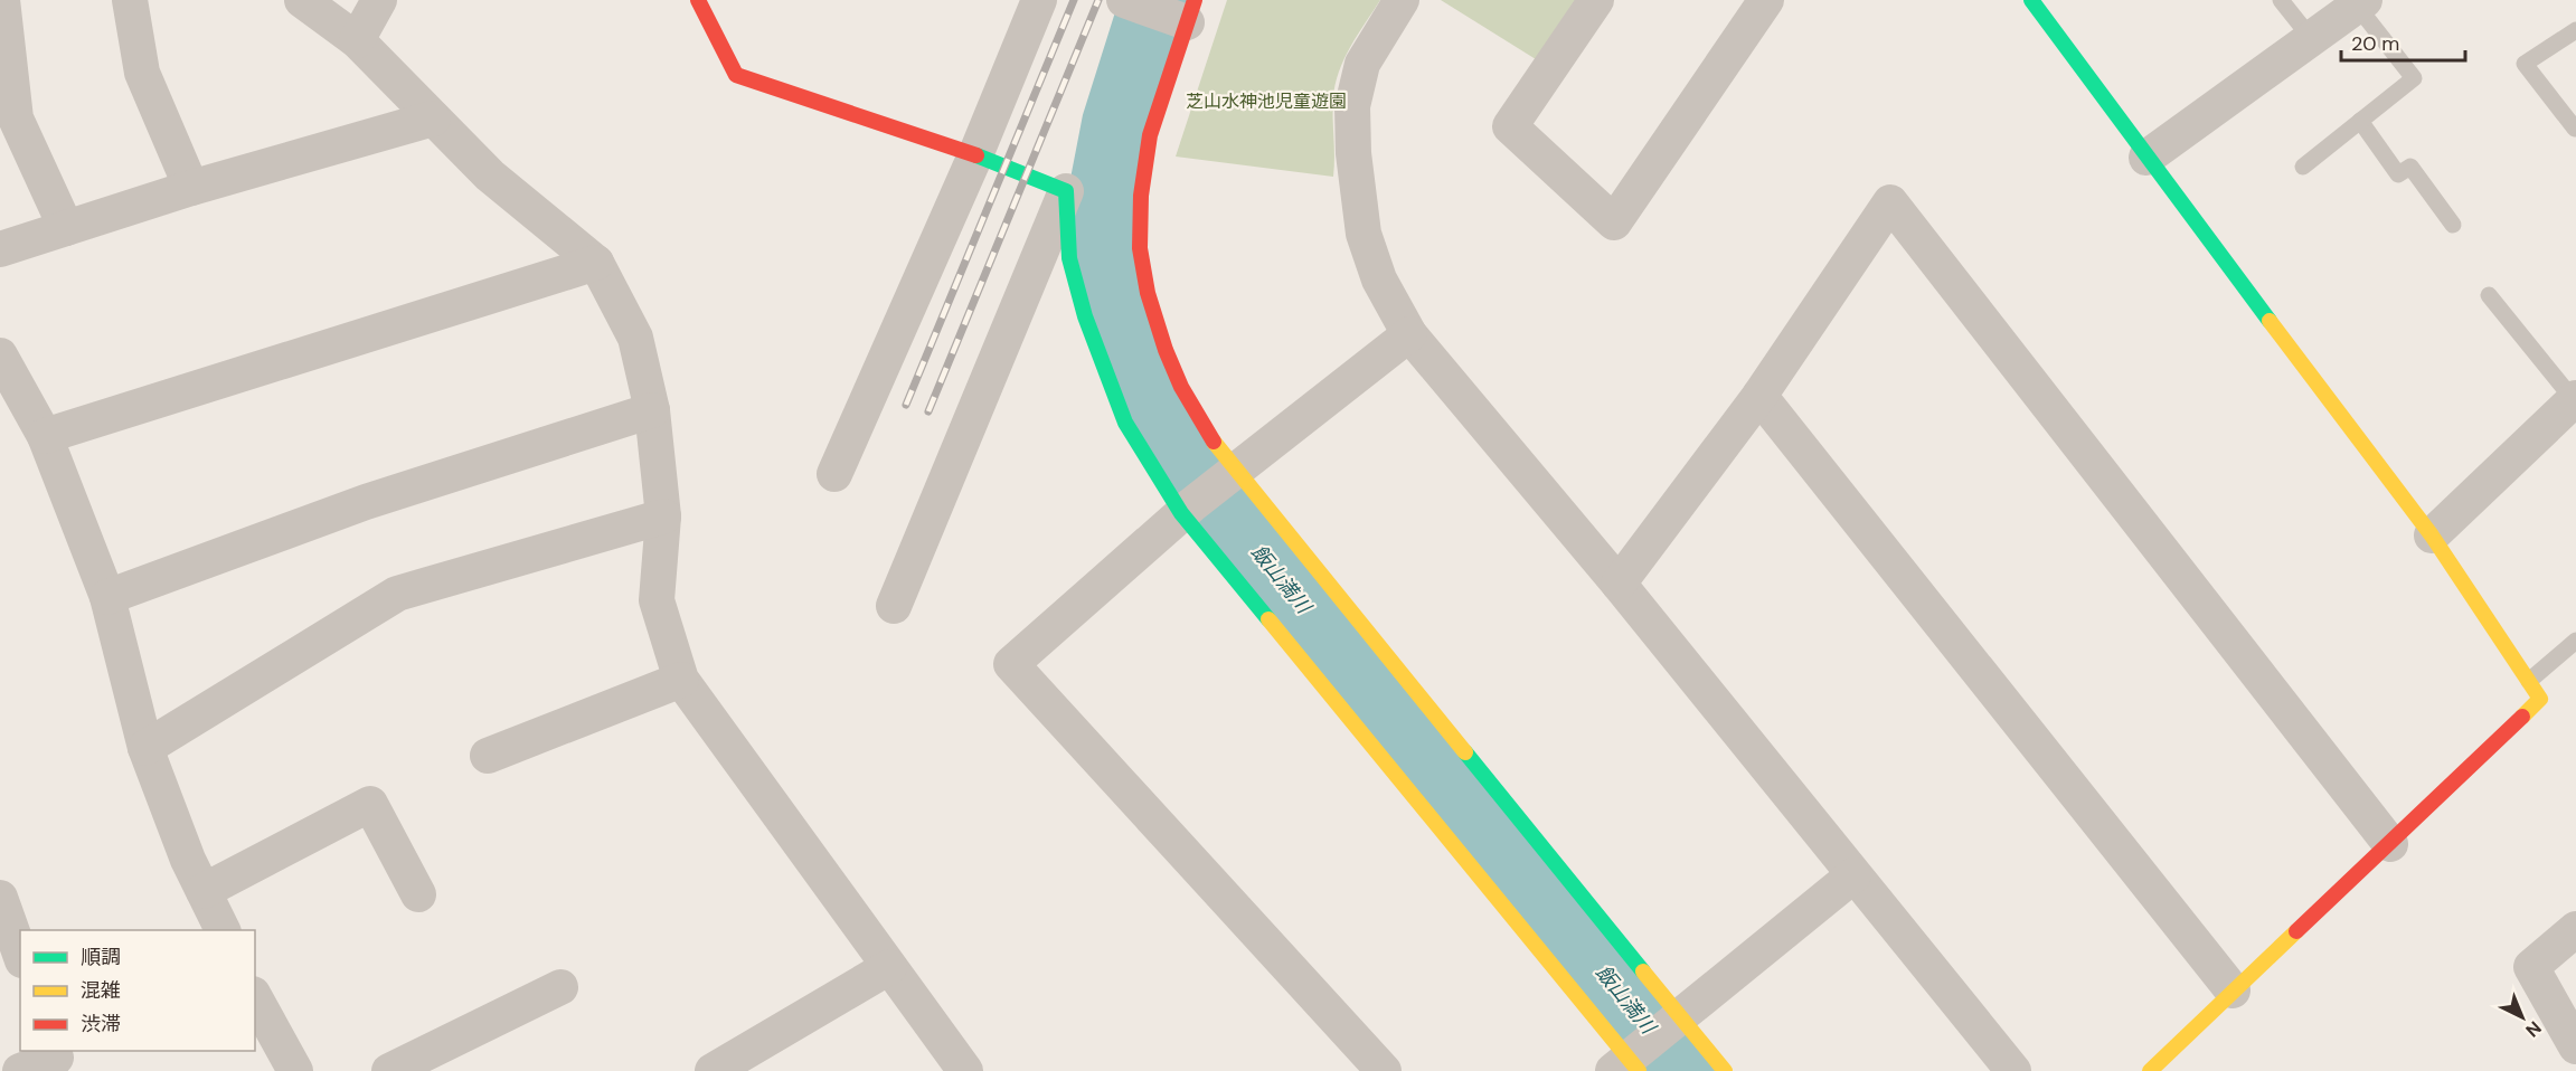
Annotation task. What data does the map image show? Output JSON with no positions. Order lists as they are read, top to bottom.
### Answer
{
  "water": ["飯山満川"],
  "parks": ["芝山水神池児童遊園"],
  "legend": ["順調", "混雑", "渋滞"],
  "scale_bar": "20 m",
  "north": "bottom right"
}
